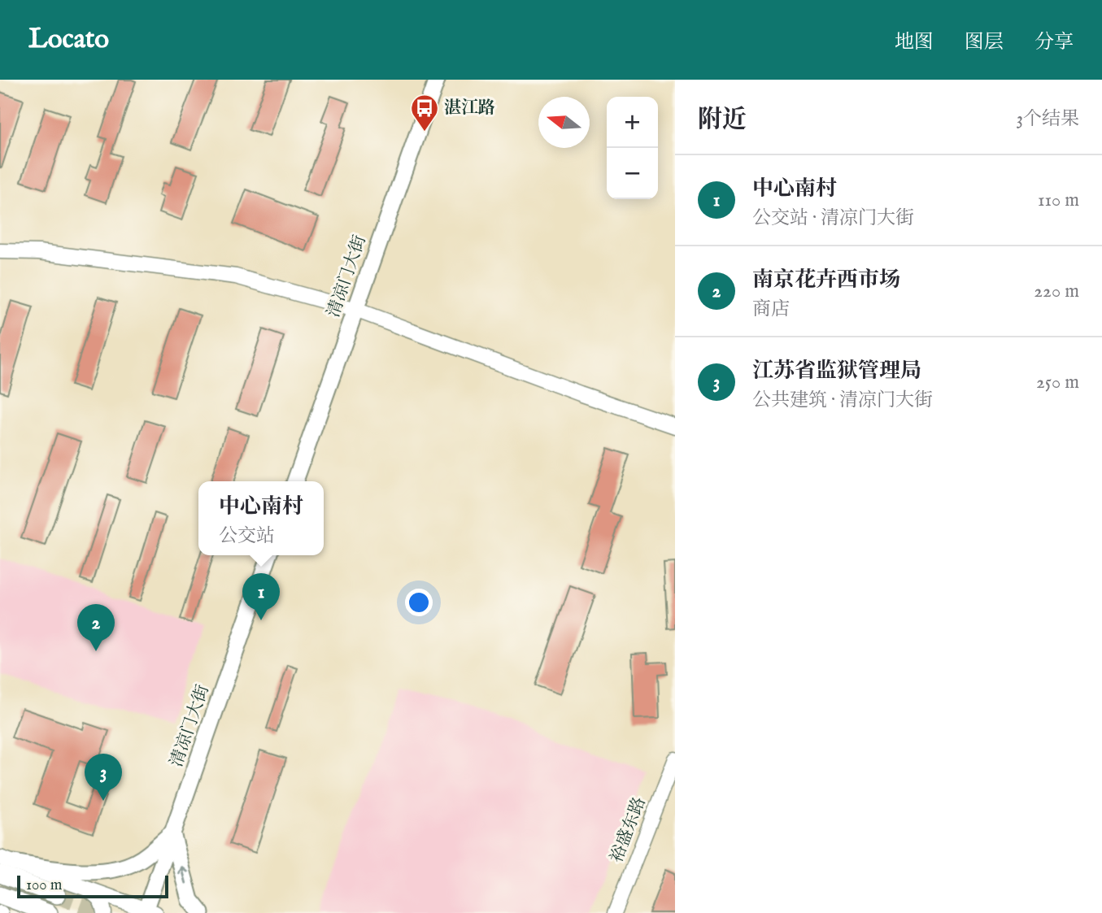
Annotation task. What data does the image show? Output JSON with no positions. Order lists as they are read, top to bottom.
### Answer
{
  "streets": {
    "main road": ["清凉门大街"],
    "street": ["裕盛东路"]
  },
  "places": {
    "bus stop": ["湛江路"]
  },
  "scale_bar": "100 m",
  "north": "left",
  "page": {
    "header": "Locato",
    "nav": ["地图", "图层", "分享"],
    "heading": ["附近", "3个结果"],
    "map_buttons": ["+", "−"],
    "list": [
      {
        "mark": "1",
        "name": "中心南村",
        "note": "公交站 · 清凉门大街",
        "value": "110 m"
      },
      {
        "mark": "2",
        "name": "南京花卉西市场",
        "note": "商店",
        "value": "220 m"
      },
      {
        "mark": "3",
        "name": "江苏省监狱管理局",
        "note": "公共建筑 · 清凉门大街",
        "value": "250 m"
      }
    ],
    "popup": ["中心南村", "公交站"],
    "pins": ["1", "2", "3"],
    "scale": "100 m"
  }
}
